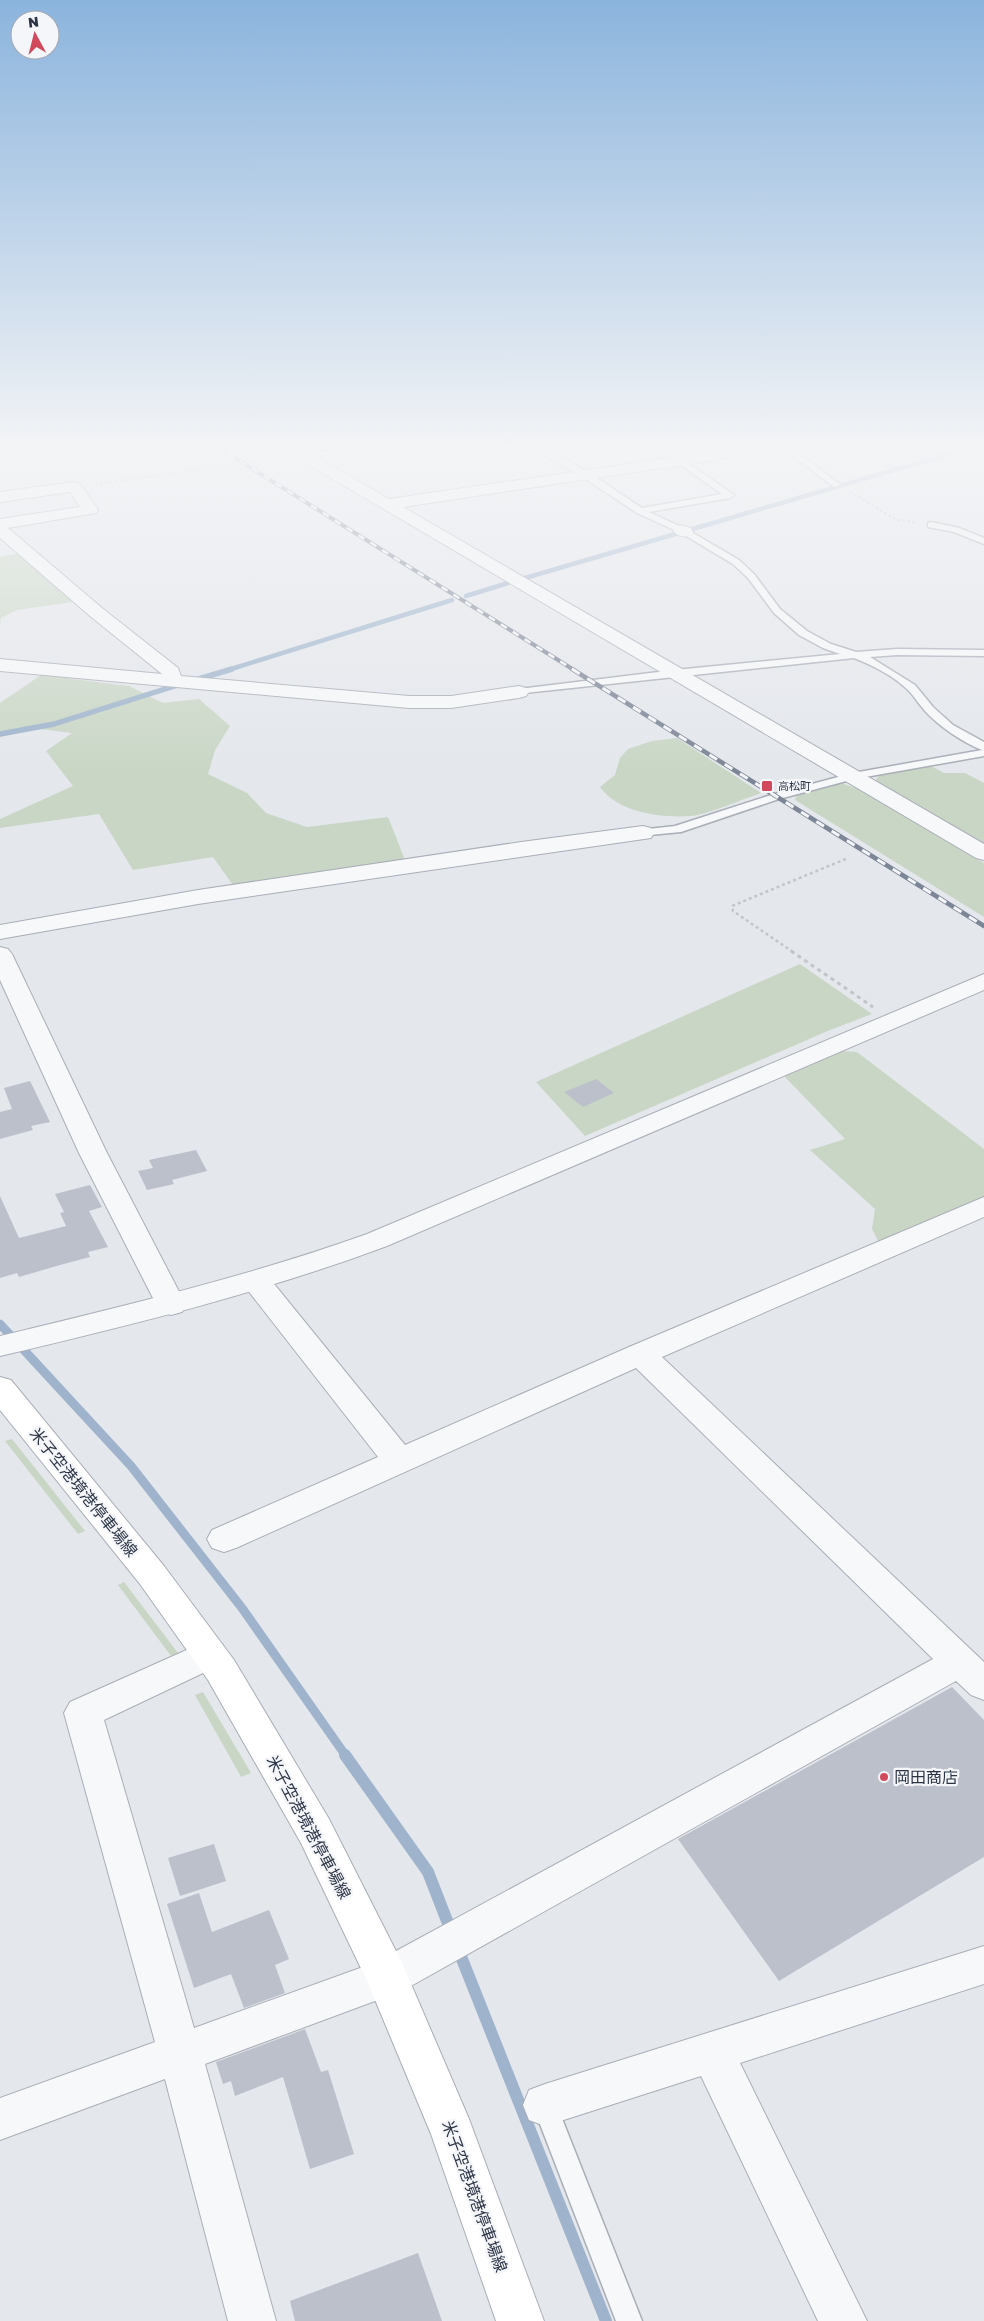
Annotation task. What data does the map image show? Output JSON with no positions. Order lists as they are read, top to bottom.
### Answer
{
  "streets": {
    "main road": ["米子空港境港停車場線"]
  },
  "places": {
    "transit": ["高松町"],
    "other": ["岡田商店"]
  },
  "north": "top"
}
